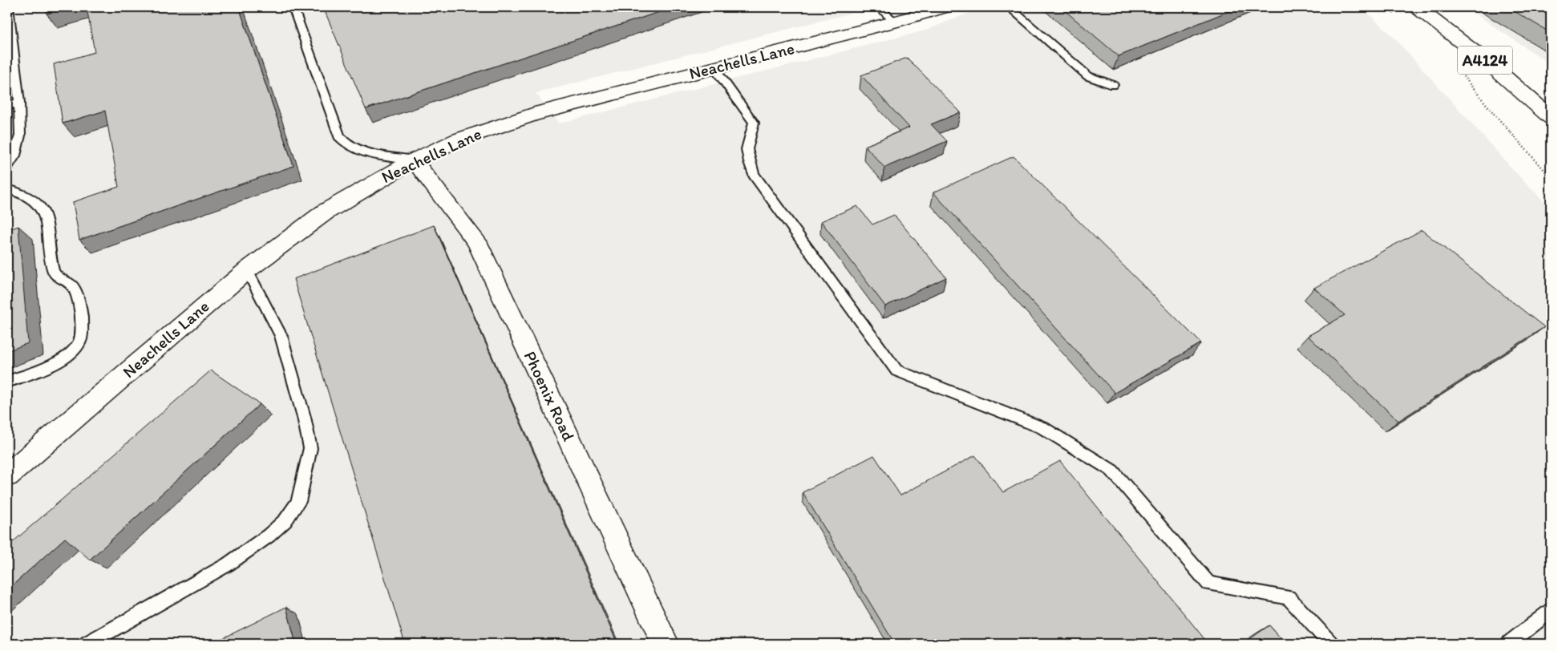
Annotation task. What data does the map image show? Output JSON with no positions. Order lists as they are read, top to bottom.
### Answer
{
  "streets": {
    "street": ["A4124", "Neachells Lane", "Phoenix Road"]
  },
  "crossings": [
    ["Neachells Lane", "Phoenix Road"]
  ]
}
